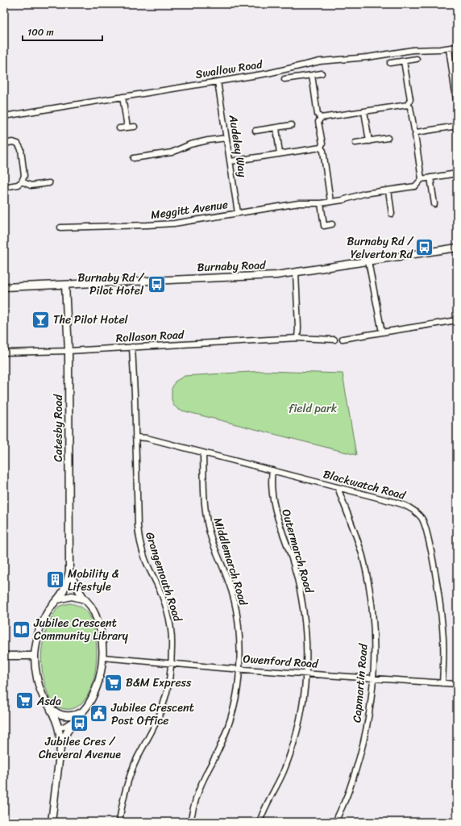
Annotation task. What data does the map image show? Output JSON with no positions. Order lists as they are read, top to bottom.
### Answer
{
  "streets": {
    "street": [
      "Swallow Road",
      "Audeley Way",
      "Meggitt Avenue",
      "Burnaby Road",
      "Rollason Road",
      "Catesby Road",
      "Blackwatch Road",
      "Outermarch Road",
      "Middlemarch Road",
      "Grangemouth Road",
      "Owenford Road",
      "Capmartin Road"
    ]
  },
  "crossings": [
    ["Swallow Road", "Audeley Way"],
    ["Audeley Way", "Meggitt Avenue"],
    ["Burnaby Road", "Catesby Road"],
    ["Rollason Road", "Catesby Road"],
    ["Rollason Road", "Grangemouth Road"],
    ["Catesby Road", "Owenford Road"],
    ["Blackwatch Road", "Outermarch Road"],
    ["Blackwatch Road", "Middlemarch Road"],
    ["Blackwatch Road", "Grangemouth Road"],
    ["Blackwatch Road", "Owenford Road"],
    ["Blackwatch Road", "Capmartin Road"],
    ["Outermarch Road", "Owenford Road"],
    ["Middlemarch Road", "Owenford Road"],
    ["Grangemouth Road", "Owenford Road"],
    ["Owenford Road", "Capmartin Road"]
  ],
  "parks": ["field park"],
  "places": {
    "bus stop": ["Burnaby Rd / Yelverton Rd", "Burnaby Rd / Pilot Hotel", "Jubilee Cres / Cheveral Avenue"],
    "bar": ["The Pilot Hotel"],
    "building": ["Mobility & Lifestyle"],
    "library": ["Jubilee Crescent Community Library"],
    "supermarket": ["B&M Express", "Asda"],
    "public building": ["Jubilee Crescent Post Office"]
  },
  "scale_bar": "100 m"
}
